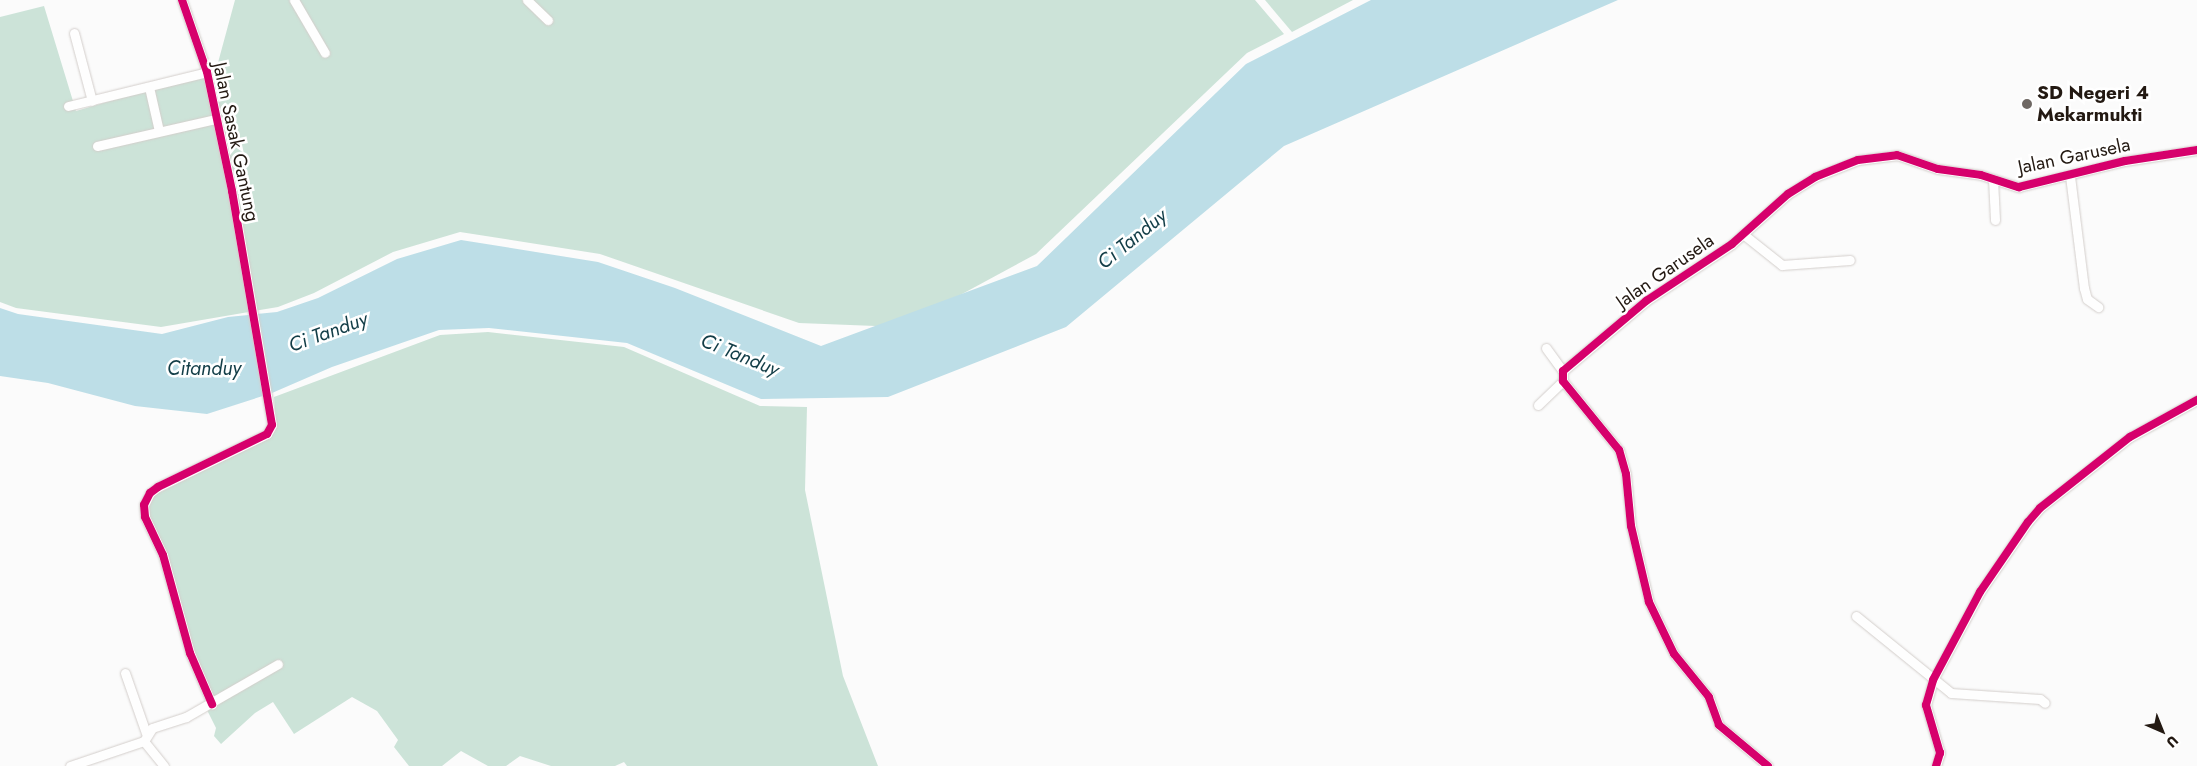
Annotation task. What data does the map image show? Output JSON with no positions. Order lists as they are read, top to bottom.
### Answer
{
  "streets": {
    "street": ["Jalan Sasak Gantung", "Jalan Garusela"]
  },
  "water": ["Ci Tanduy", "Citanduy"],
  "places": ["SD Negeri 4 Mekarmukti"],
  "north": "bottom right"
}
